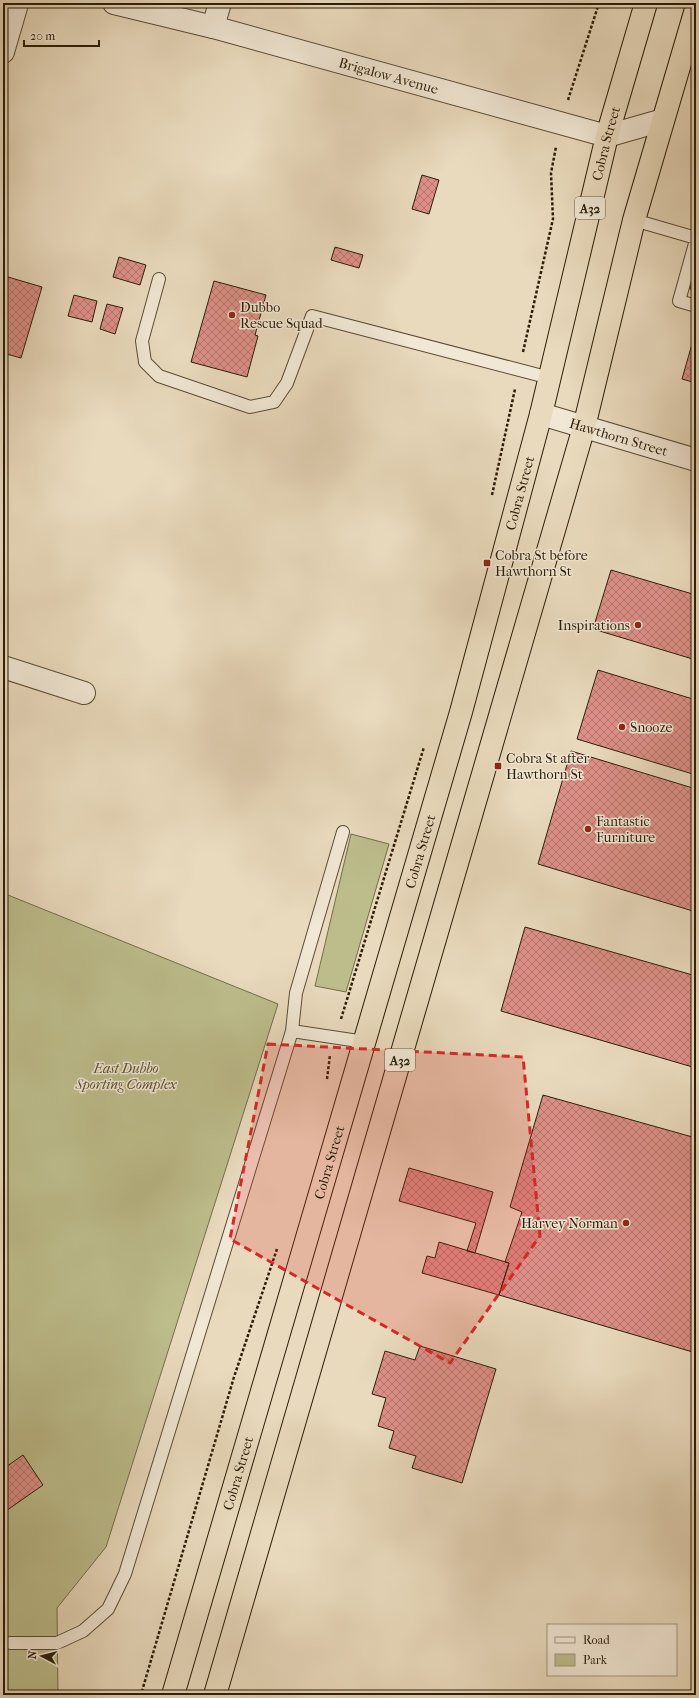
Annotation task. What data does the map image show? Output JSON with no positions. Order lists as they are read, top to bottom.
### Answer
{
  "streets": {
    "highway": ["Cobra Street", "A32"],
    "street": ["Brigalow Avenue", "Hawthorn Street"]
  },
  "crossings": [
    ["Brigalow Avenue", "Cobra Street"],
    ["Cobra Street", "Hawthorn Street"],
    ["A32", "Hawthorn Street"]
  ],
  "parks": ["East Dubbo Sporting Complex"],
  "places": {
    "other": [
      "Dubbo Rescue Squad",
      "Inspirations",
      "Snooze",
      "Fantastic Furniture",
      "Harvey Norman"
    ],
    "transit": ["Cobra St before Hawthorn St", "Cobra St after Hawthorn St"]
  },
  "legend": ["Road", "Park"],
  "scale_bar": "20 m",
  "north": "left"
}
